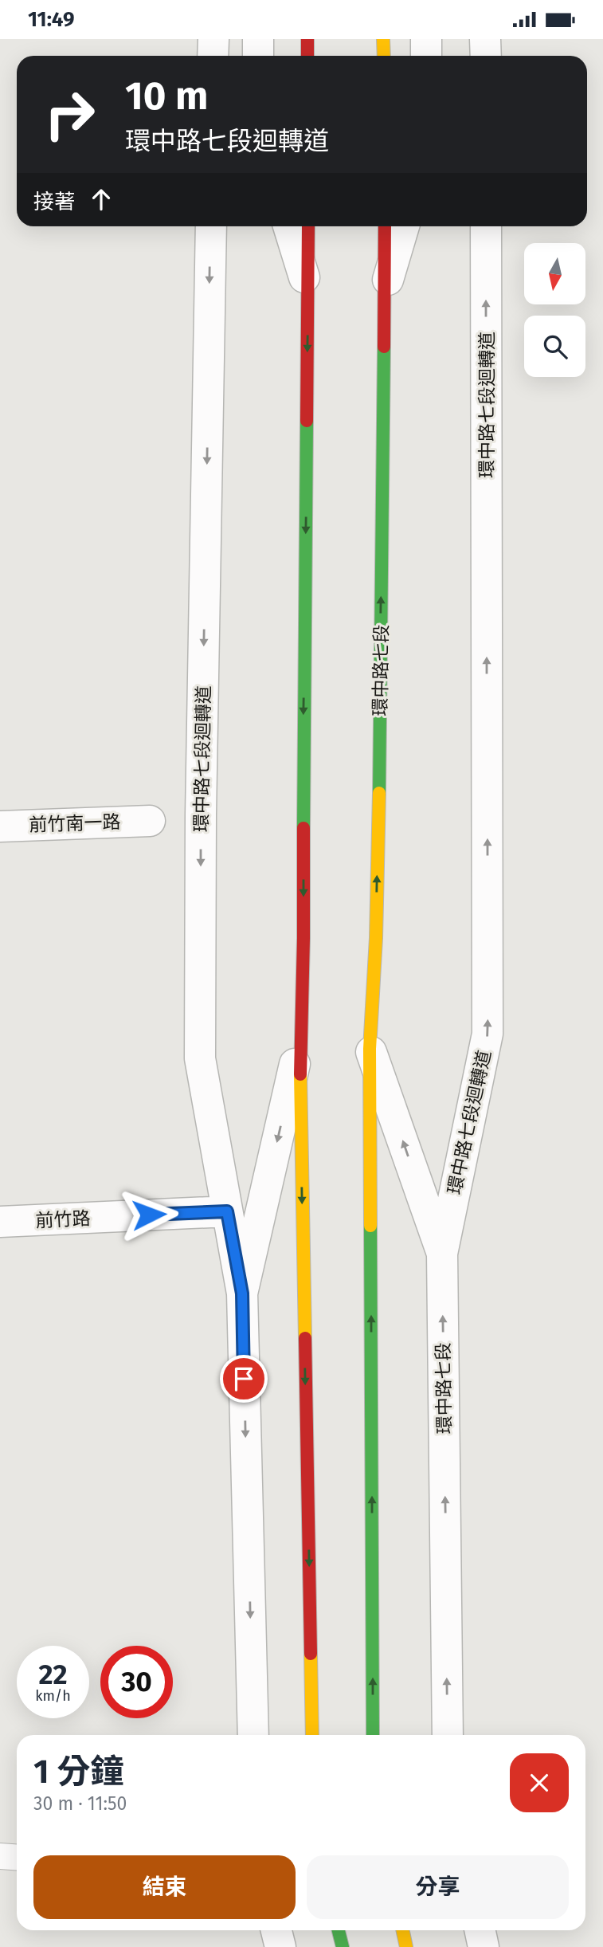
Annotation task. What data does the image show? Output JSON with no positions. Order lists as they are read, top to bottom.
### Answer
{
  "streets": {
    "street": [
      "環中路七段迴轉道",
      "環中路七段",
      "前竹南一路",
      "前竹路"
    ]
  },
  "crossings": [
    ["環中路七段迴轉道", "環中路七段"],
    ["環中路七段迴轉道", "前竹路"]
  ],
  "north": "bottom",
  "page": {
    "status": "11:49",
    "turn": ["10 m", "環中路七段迴轉道"],
    "then": "接著",
    "speed": "22 km/h",
    "limit": "30",
    "heading": ["1 分鐘", "30 m · 11:50"],
    "buttons": ["結束", "分享"]
  }
}
